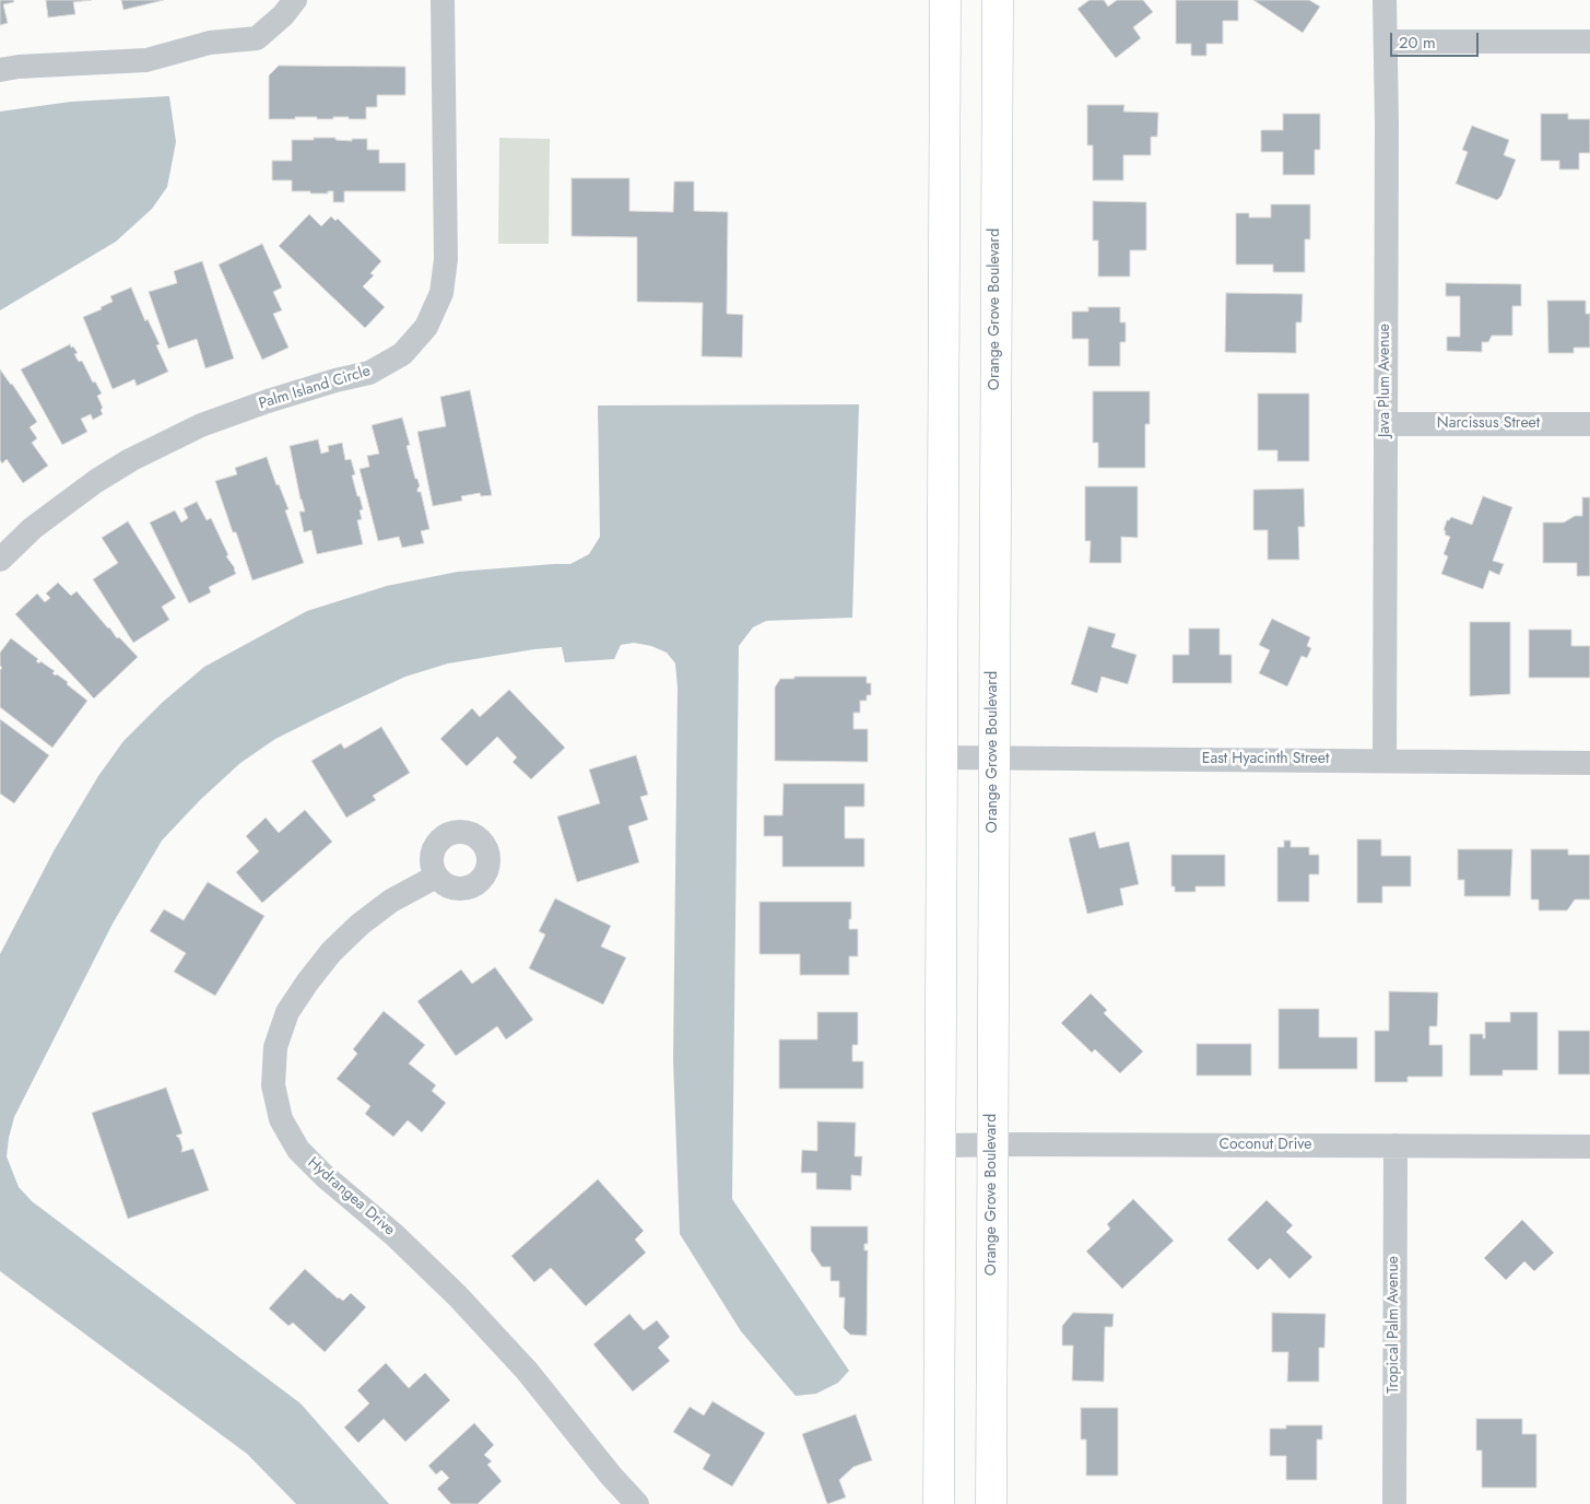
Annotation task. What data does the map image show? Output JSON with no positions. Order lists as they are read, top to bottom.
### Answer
{
  "streets": {
    "street": [
      "Orange Grove Boulevard",
      "Java Plum Avenue",
      "Palm Island Circle",
      "Narcissus Street",
      "East Hyacinth Street",
      "Coconut Drive",
      "Hydrangea Drive",
      "Tropical Palm Avenue"
    ]
  },
  "crossings": [
    ["Orange Grove Boulevard", "East Hyacinth Street"],
    ["Orange Grove Boulevard", "Coconut Drive"],
    ["Java Plum Avenue", "Narcissus Street"],
    ["Java Plum Avenue", "East Hyacinth Street"],
    ["Coconut Drive", "Tropical Palm Avenue"]
  ],
  "scale_bar": "20 m"
}
